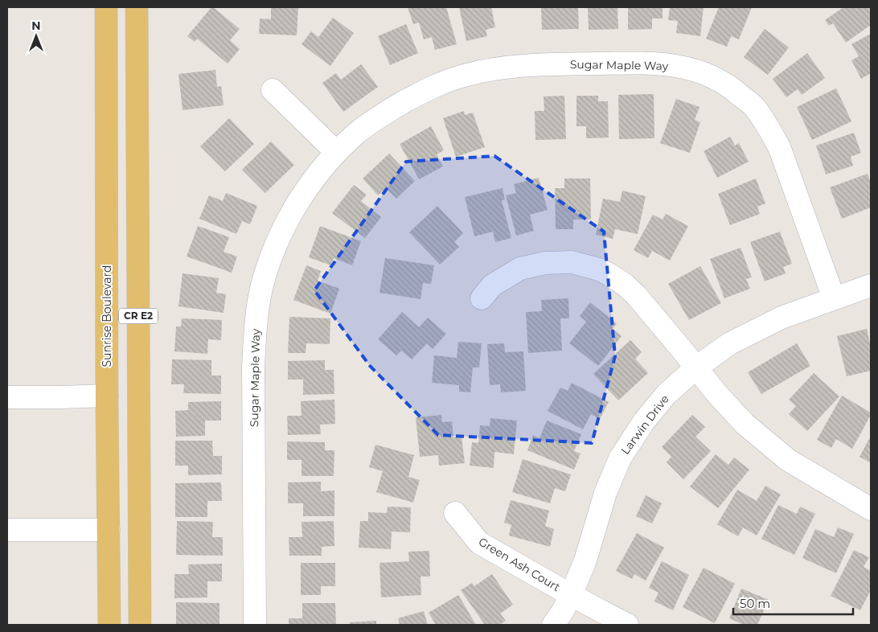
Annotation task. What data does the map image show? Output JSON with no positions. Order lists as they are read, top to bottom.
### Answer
{
  "streets": {
    "main road": ["Sunrise Boulevard", "CR E2"],
    "street": ["Sugar Maple Way", "Larwin Drive", "Green Ash Court"]
  },
  "crossings": [
    ["Sugar Maple Way", "Larwin Drive"],
    ["Larwin Drive", "Green Ash Court"]
  ],
  "scale_bar": "50 m",
  "north": "top"
}
